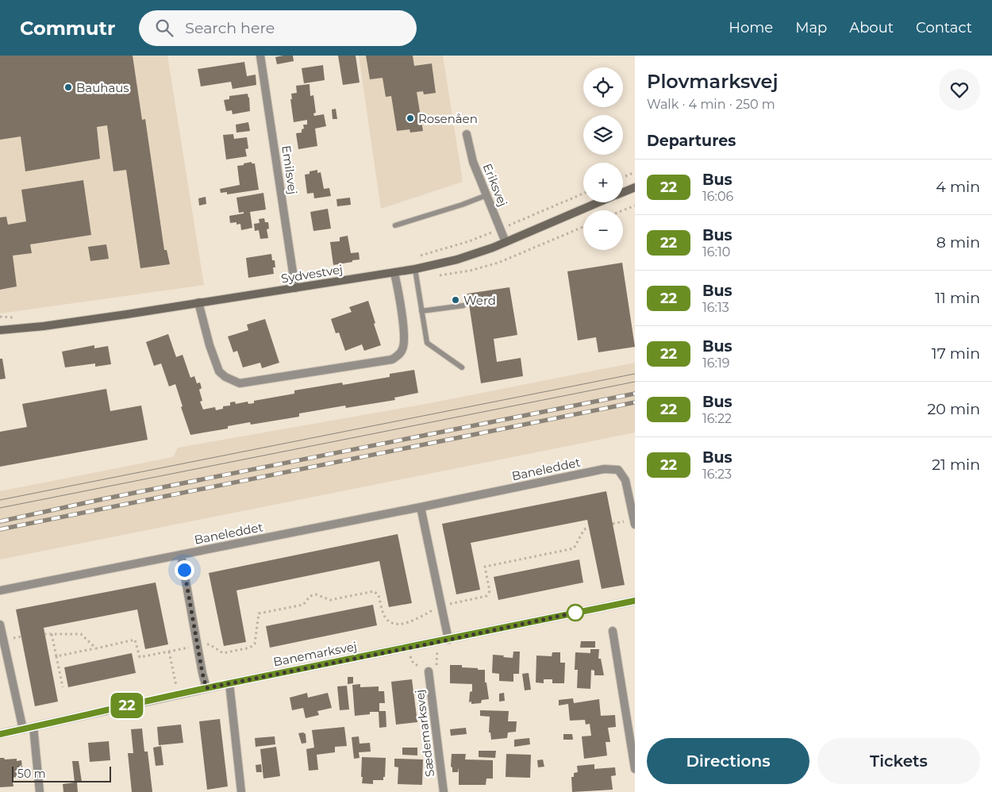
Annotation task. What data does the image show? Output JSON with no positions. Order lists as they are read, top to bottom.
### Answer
{
  "streets": {
    "street": [
      "Emilsvej",
      "Eriksvej",
      "Sydvestvej",
      "Baneleddet",
      "Banemarksvej",
      "Sædemarksvej"
    ]
  },
  "crossings": [
    ["Emilsvej", "Sydvestvej"],
    ["Eriksvej", "Sydvestvej"],
    ["Baneleddet", "Banemarksvej"]
  ],
  "places": ["Bauhaus", "Rosenåen", "Werd"],
  "lines": ["bus line 22"],
  "scale_bar": "50 m",
  "page": {
    "header": "Commutr",
    "search": "Search here",
    "nav": [
      "Home",
      "Map",
      "About",
      "Contact"
    ],
    "on_map": "22",
    "heading": [
      ["Plovmarksvej", "Walk · 4 min · 250 m"],
      "Departures"
    ],
    "map_buttons": ["+", "−"],
    "list": [
      {
        "mark": "22",
        "name": "Bus",
        "note": "16:06",
        "value": "4 min"
      },
      {
        "mark": "22",
        "name": "Bus",
        "note": "16:10",
        "value": "8 min"
      },
      {
        "mark": "22",
        "name": "Bus",
        "note": "16:13",
        "value": "11 min"
      },
      {
        "mark": "22",
        "name": "Bus",
        "note": "16:19",
        "value": "17 min"
      },
      {
        "mark": "22",
        "name": "Bus",
        "note": "16:22",
        "value": "20 min"
      },
      {
        "mark": "22",
        "name": "Bus",
        "note": "16:23",
        "value": "21 min"
      }
    ],
    "buttons": ["Directions", "Tickets"],
    "scale": "50 m"
  }
}
